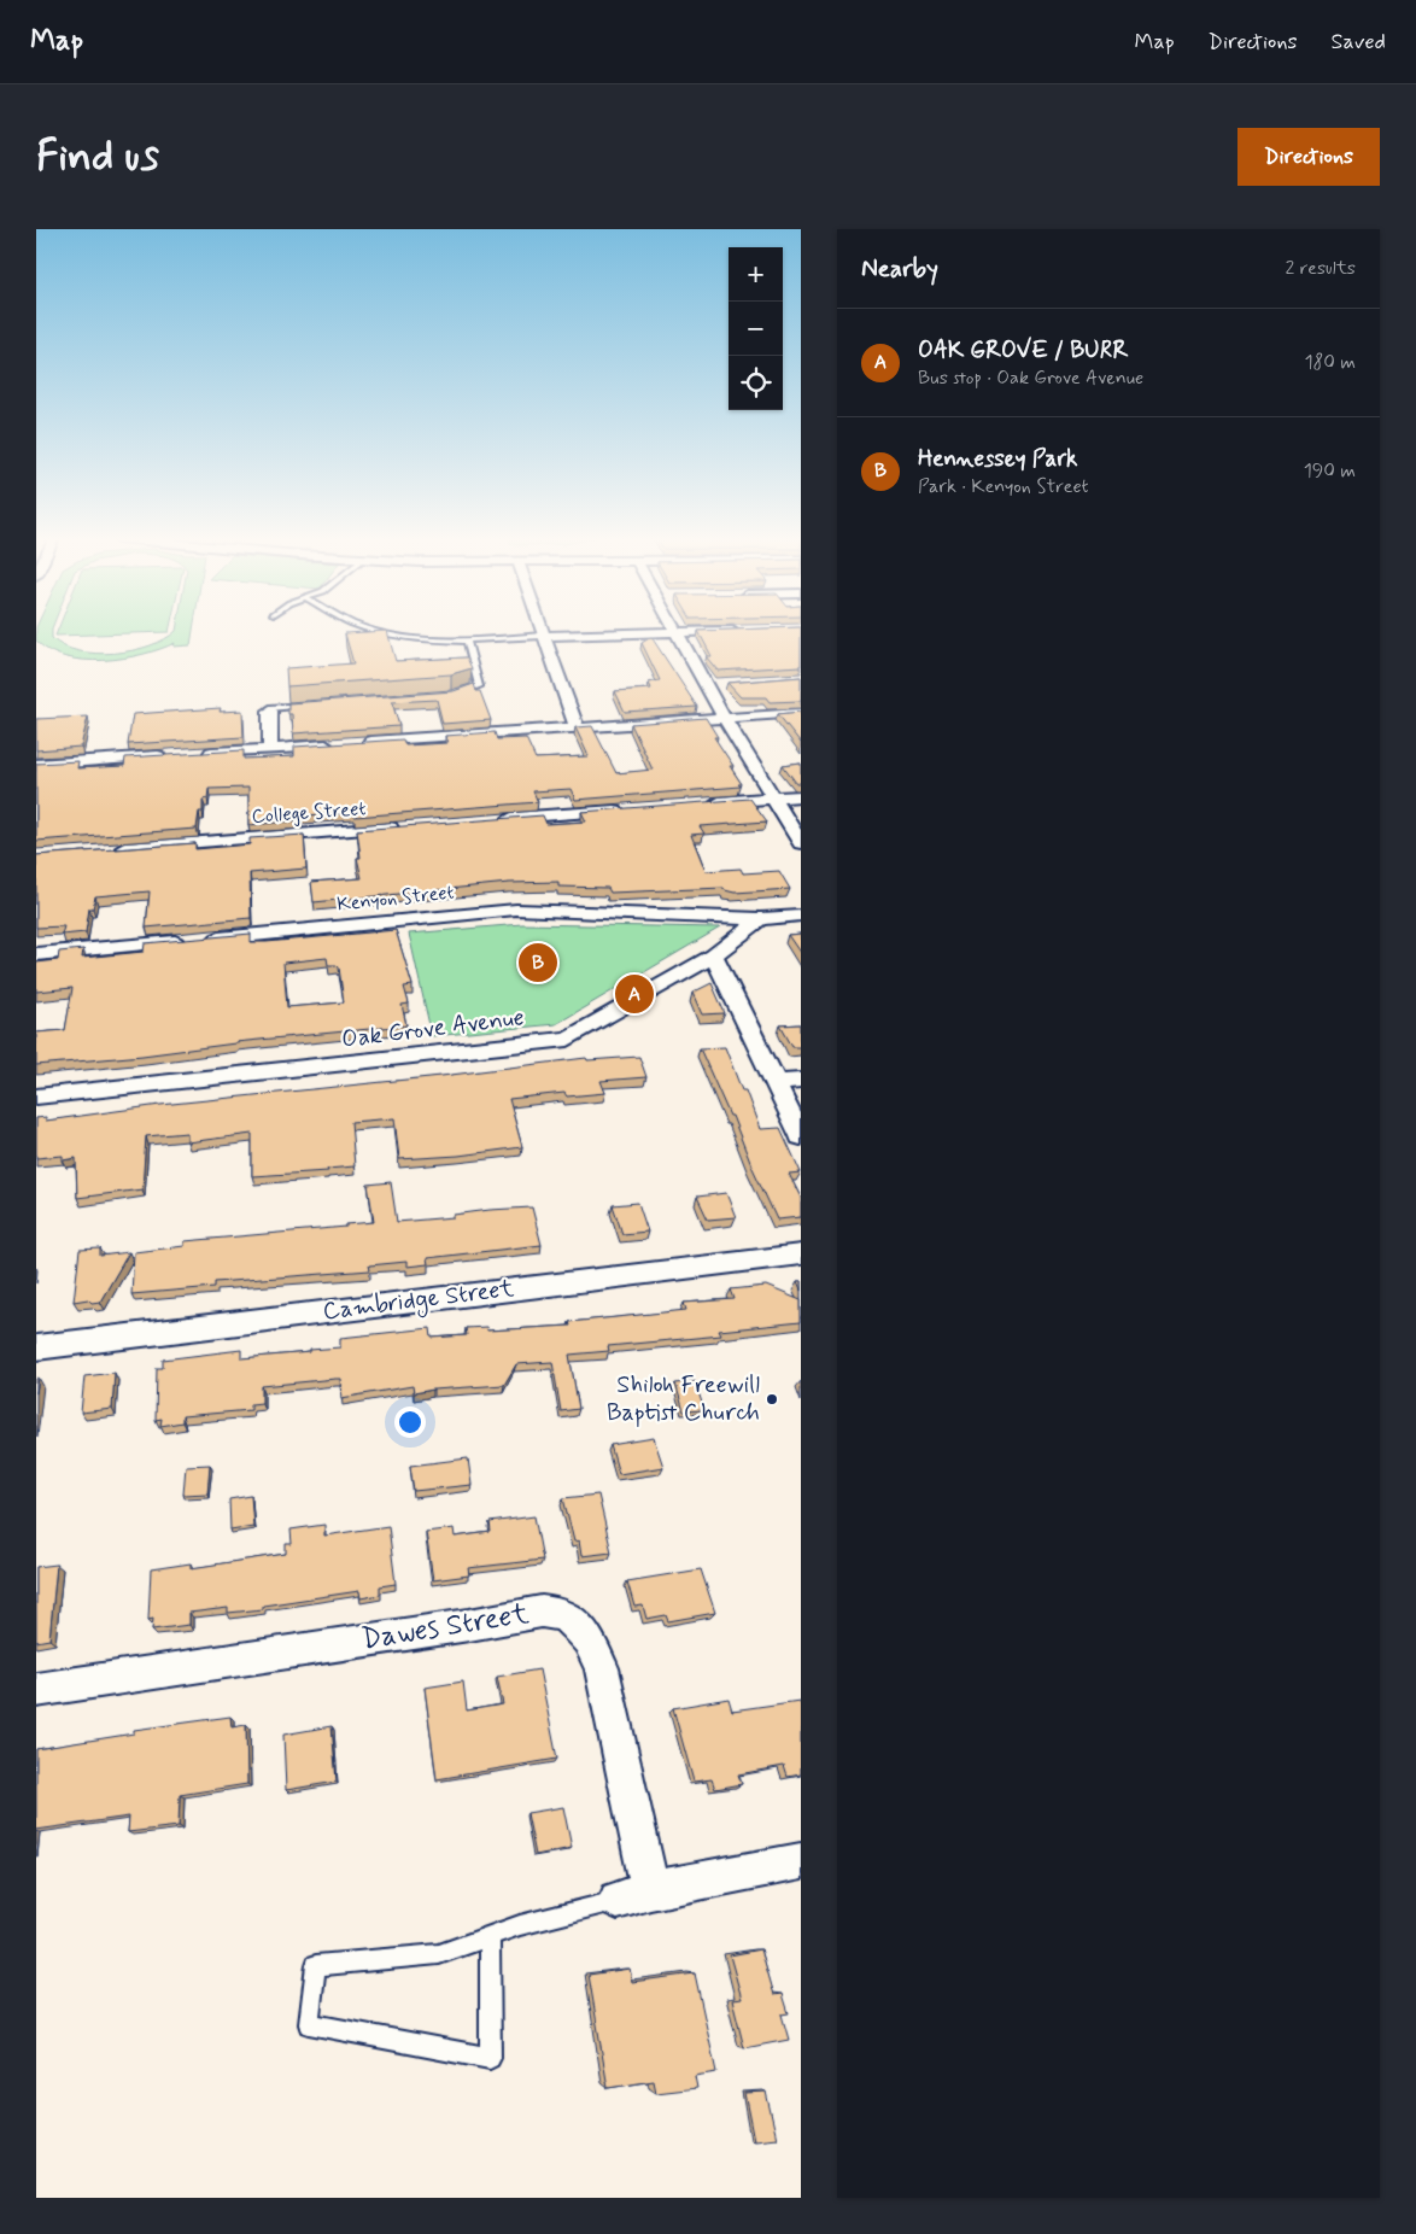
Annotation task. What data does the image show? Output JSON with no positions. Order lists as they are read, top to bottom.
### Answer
{
  "streets": {
    "street": [
      "College Street",
      "Kenyon Street",
      "Oak Grove Avenue",
      "Cambridge Street",
      "Dawes Street"
    ]
  },
  "crossings": [
    ["Kenyon Street", "Oak Grove Avenue"]
  ],
  "places": ["Shiloh Freewill Baptist Church"],
  "page": {
    "header": "Map",
    "nav": ["Map", "Directions", "Saved"],
    "buttons": "Directions",
    "title": "Find us",
    "heading": ["Nearby", "2 results"],
    "map_buttons": ["+", "−"],
    "list": [
      {
        "mark": "A",
        "name": "OAK GROVE / BURR",
        "note": "Bus stop · Oak Grove Avenue",
        "value": "180 m"
      },
      {
        "mark": "B",
        "name": "Hennessey Park",
        "note": "Park · Kenyon Street",
        "value": "190 m"
      }
    ],
    "pins": ["B", "A"]
  }
}
